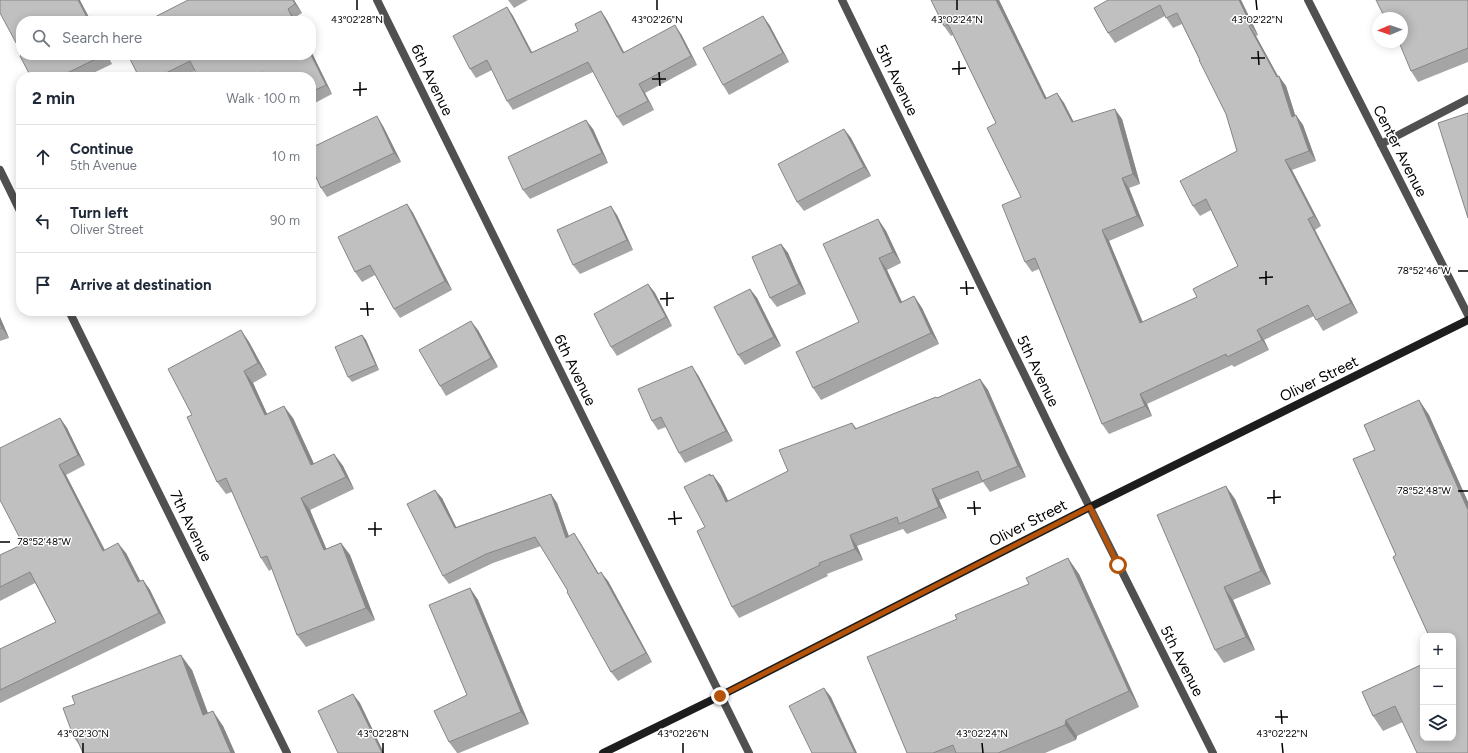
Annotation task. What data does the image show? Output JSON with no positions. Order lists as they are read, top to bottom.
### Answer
{
  "streets": {
    "main road": ["Oliver Street"],
    "street": [
      "6th Avenue",
      "5th Avenue",
      "Center Avenue",
      "7th Avenue"
    ]
  },
  "crossings": [
    ["6th Avenue", "Oliver Street"],
    ["5th Avenue", "Oliver Street"]
  ],
  "north": "left",
  "page": {
    "search": "Search here",
    "heading": ["2 min", "Walk · 100 m"],
    "list": [
      ["Continue", "5th Avenue", "10 m"],
      ["Turn left", "Oliver Street", "90 m"],
      "Arrive at destination"
    ],
    "map_buttons": ["+", "−"]
  },
  "coordinates": [
    "43°02'28\"N",
    "43°02'26\"N",
    "43°02'24\"N",
    "43°02'22\"N",
    "78°52'46\"W",
    "78°52'48\"W",
    "43°02'30\"N"
  ]
}
